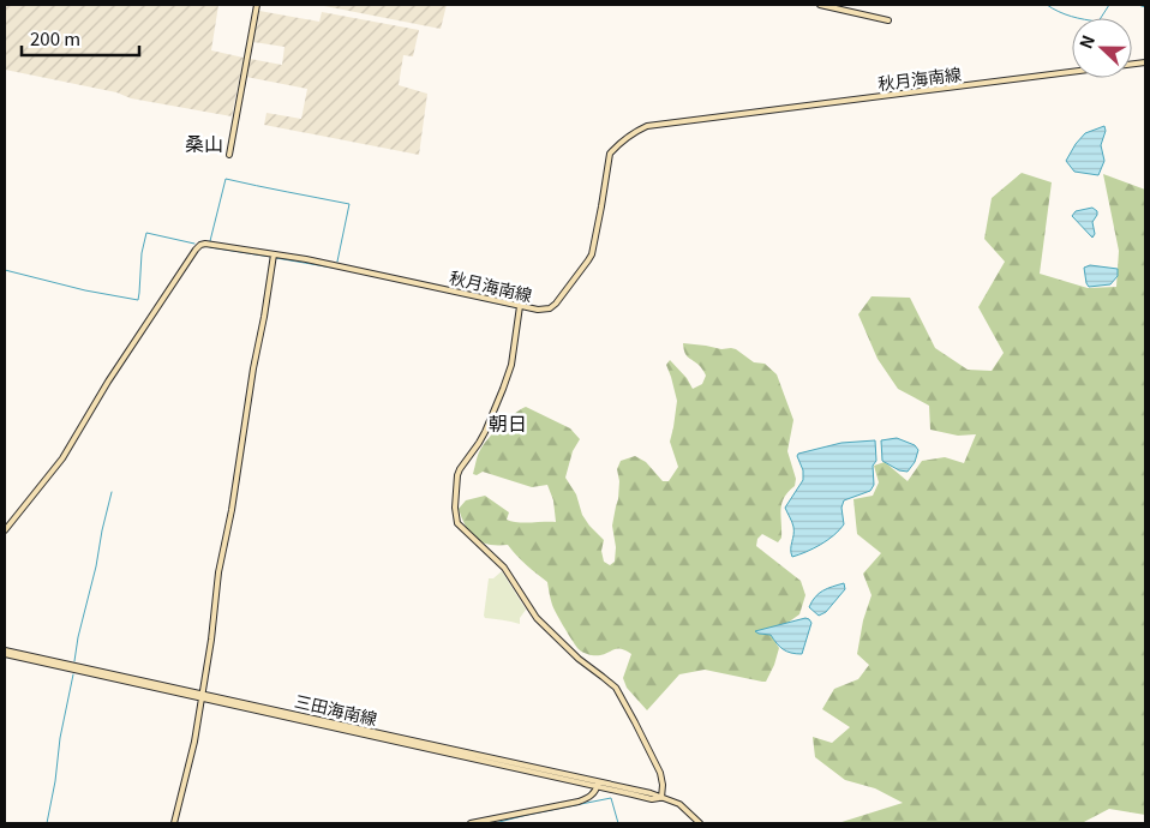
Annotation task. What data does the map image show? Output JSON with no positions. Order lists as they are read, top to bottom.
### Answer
{
  "streets": {
    "main road": ["秋月海南線", "三田海南線"]
  },
  "districts": ["桑山", "朝日"],
  "scale_bar": "200 m",
  "north": "left"
}
